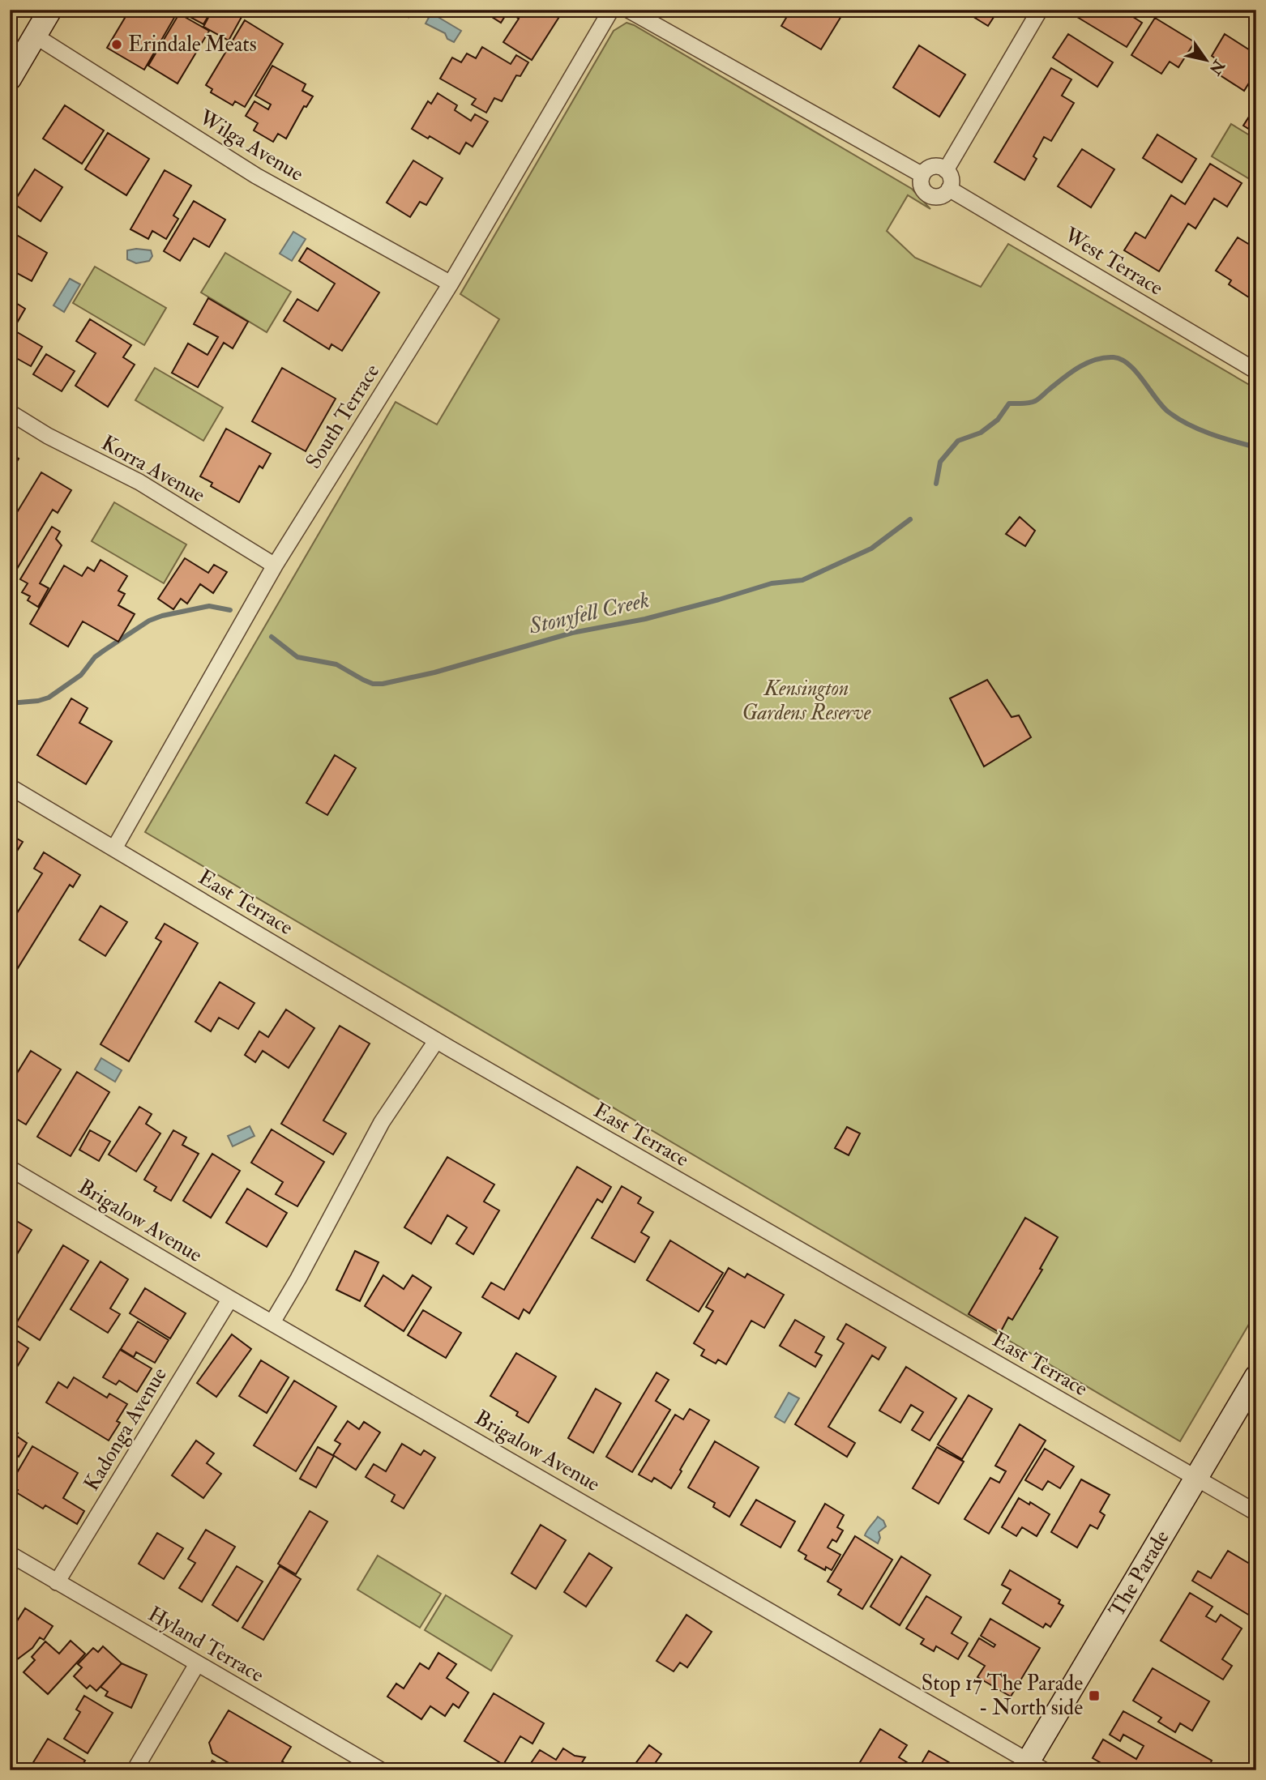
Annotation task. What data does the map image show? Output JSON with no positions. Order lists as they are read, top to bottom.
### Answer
{
  "streets": {
    "main road": ["The Parade"],
    "street": [
      "Wilga Avenue",
      "West Terrace",
      "South Terrace",
      "Korra Avenue",
      "East Terrace",
      "Brigalow Avenue",
      "Kadonga Avenue",
      "Hyland Terrace"
    ]
  },
  "crossings": [
    ["Wilga Avenue", "South Terrace"],
    ["South Terrace", "Korra Avenue"],
    ["South Terrace", "East Terrace"],
    ["East Terrace", "The Parade"],
    ["Brigalow Avenue", "Kadonga Avenue"],
    ["Brigalow Avenue", "The Parade"],
    ["Kadonga Avenue", "Hyland Terrace"]
  ],
  "water": ["Stonyfell Creek"],
  "parks": ["Kensington Gardens Reserve"],
  "places": {
    "other": ["Erindale Meats"],
    "transit": ["Stop 17 The Parade - North side"]
  },
  "north": "bottom right"
}
